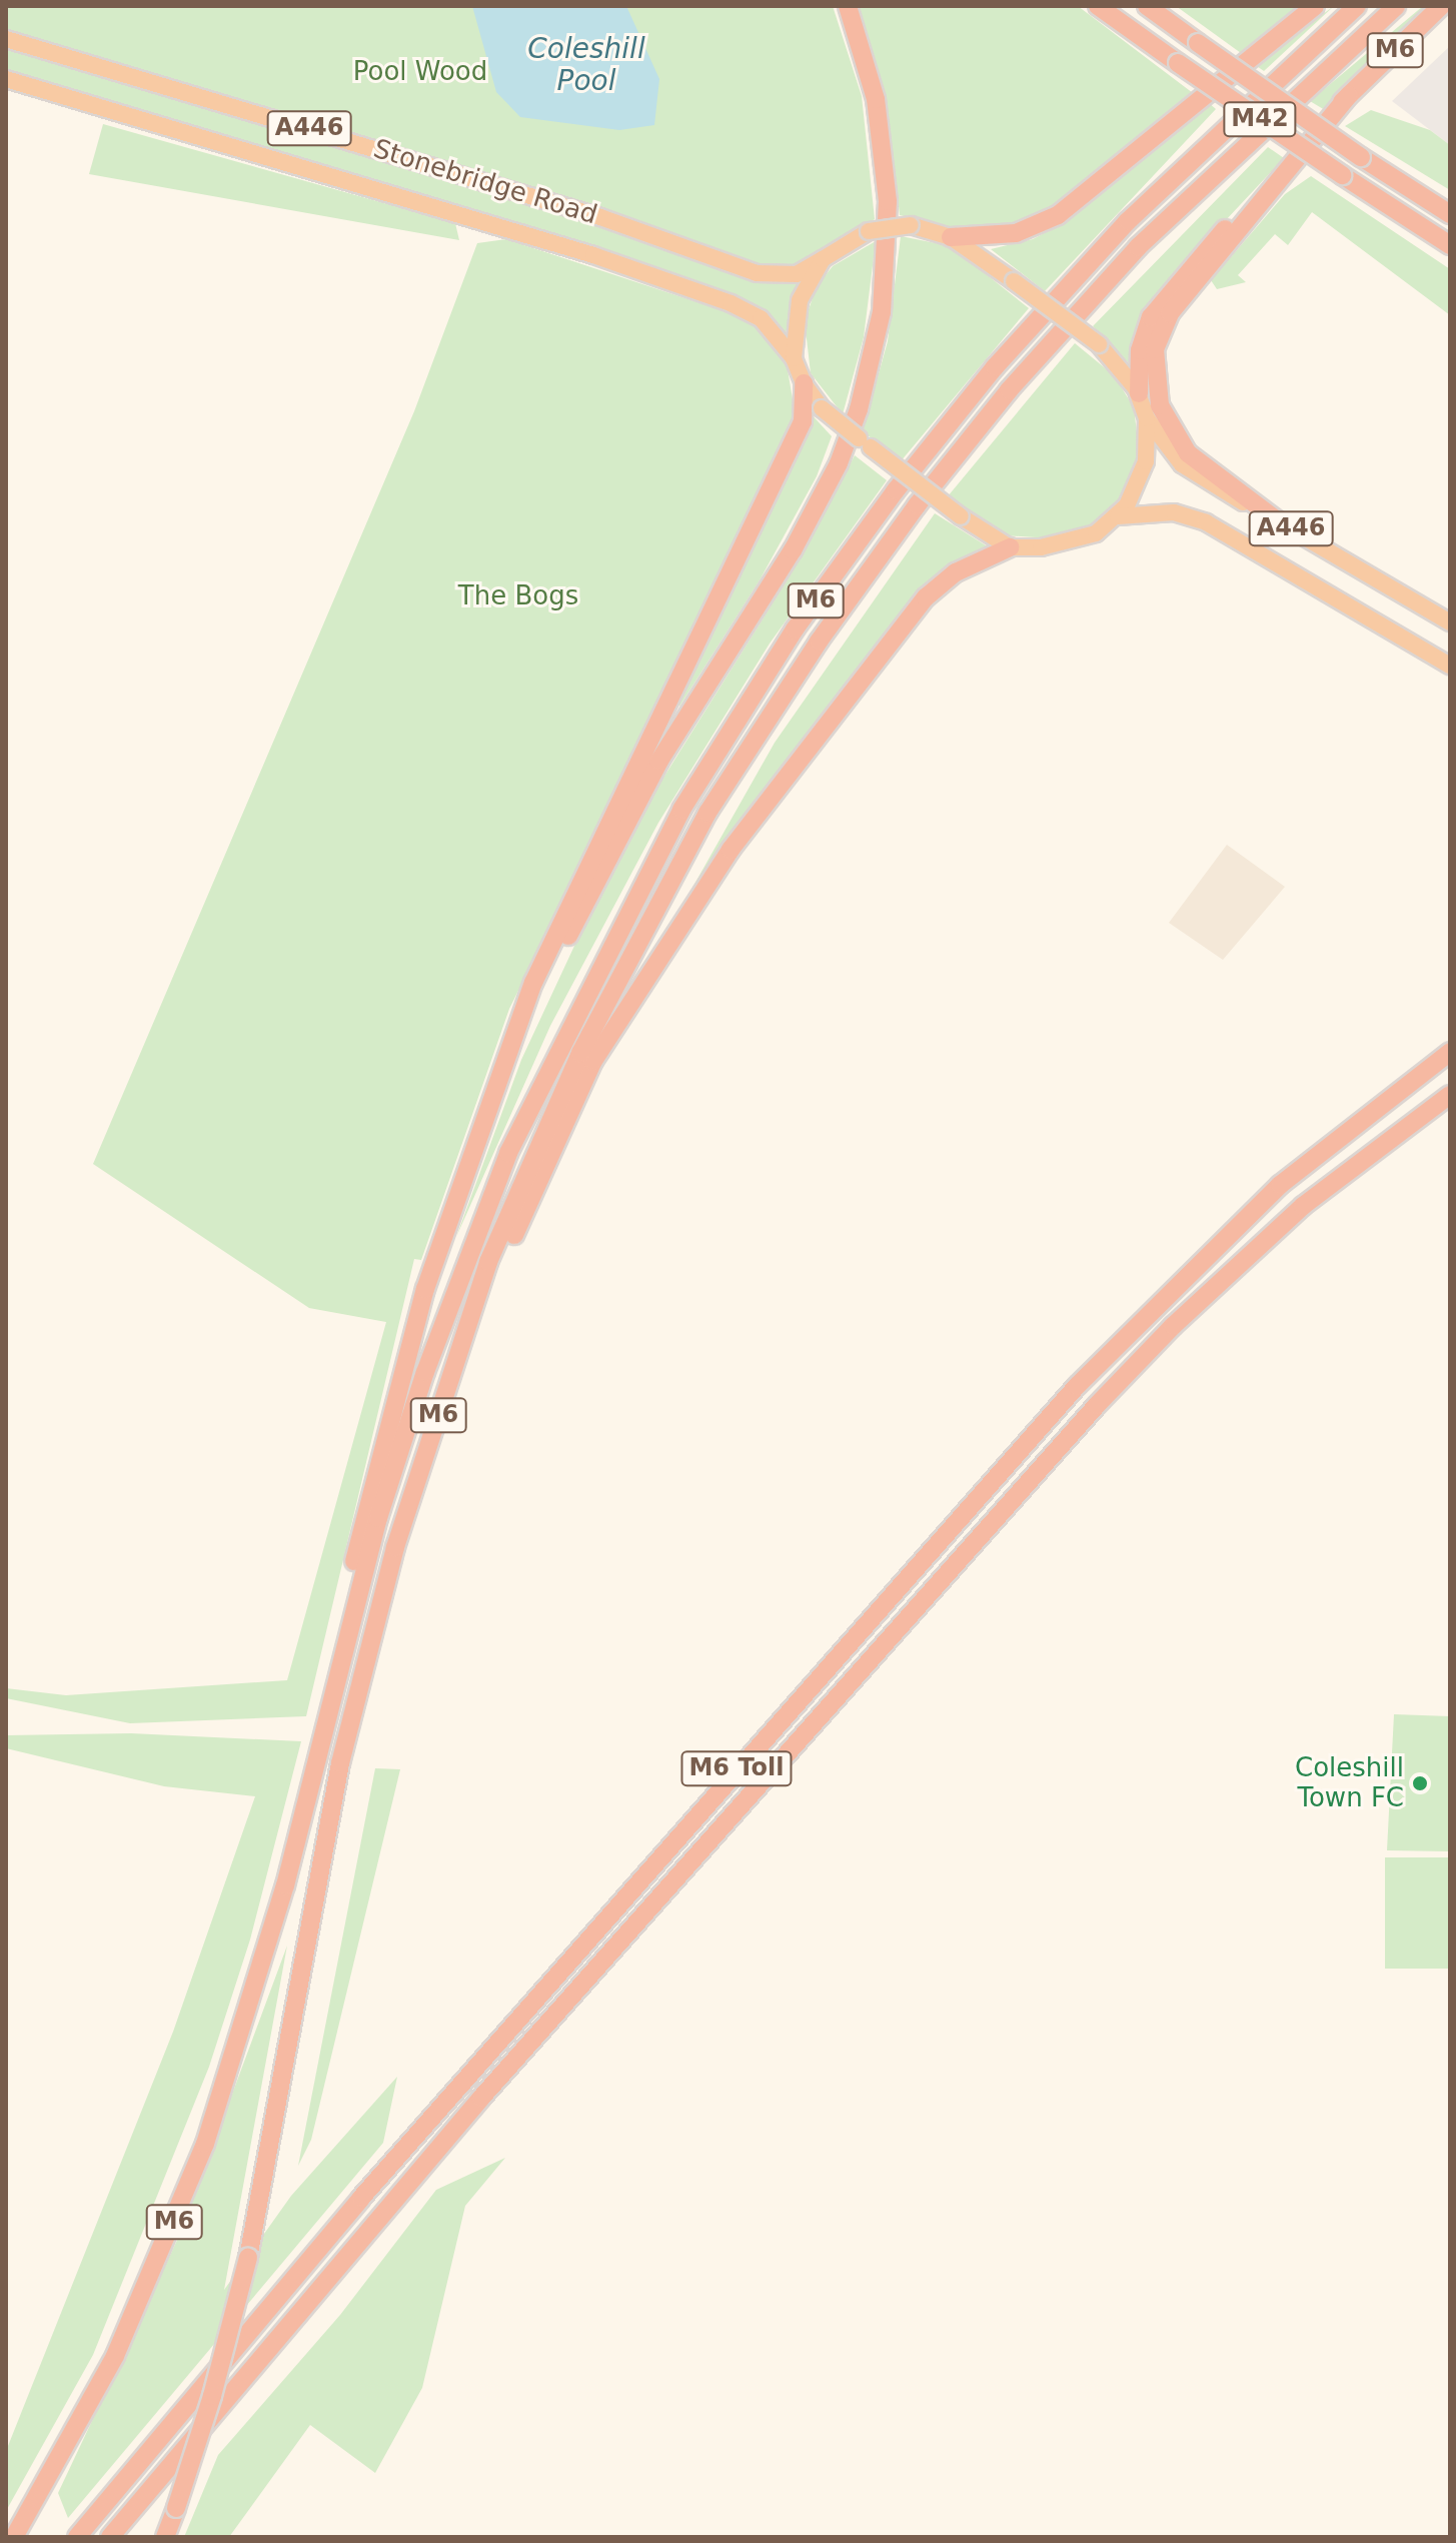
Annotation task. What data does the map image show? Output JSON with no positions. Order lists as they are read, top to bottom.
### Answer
{
  "streets": {
    "highway": [
      "M6",
      "M42",
      "A446",
      "Stonebridge Road",
      "M6 Toll"
    ]
  },
  "crossings": [
    ["M6", "A446"],
    ["A446", "Stonebridge Road"]
  ],
  "water": ["Coleshill Pool"],
  "parks": ["Pool Wood", "The Bogs"],
  "places": ["Coleshill Town FC"]
}
